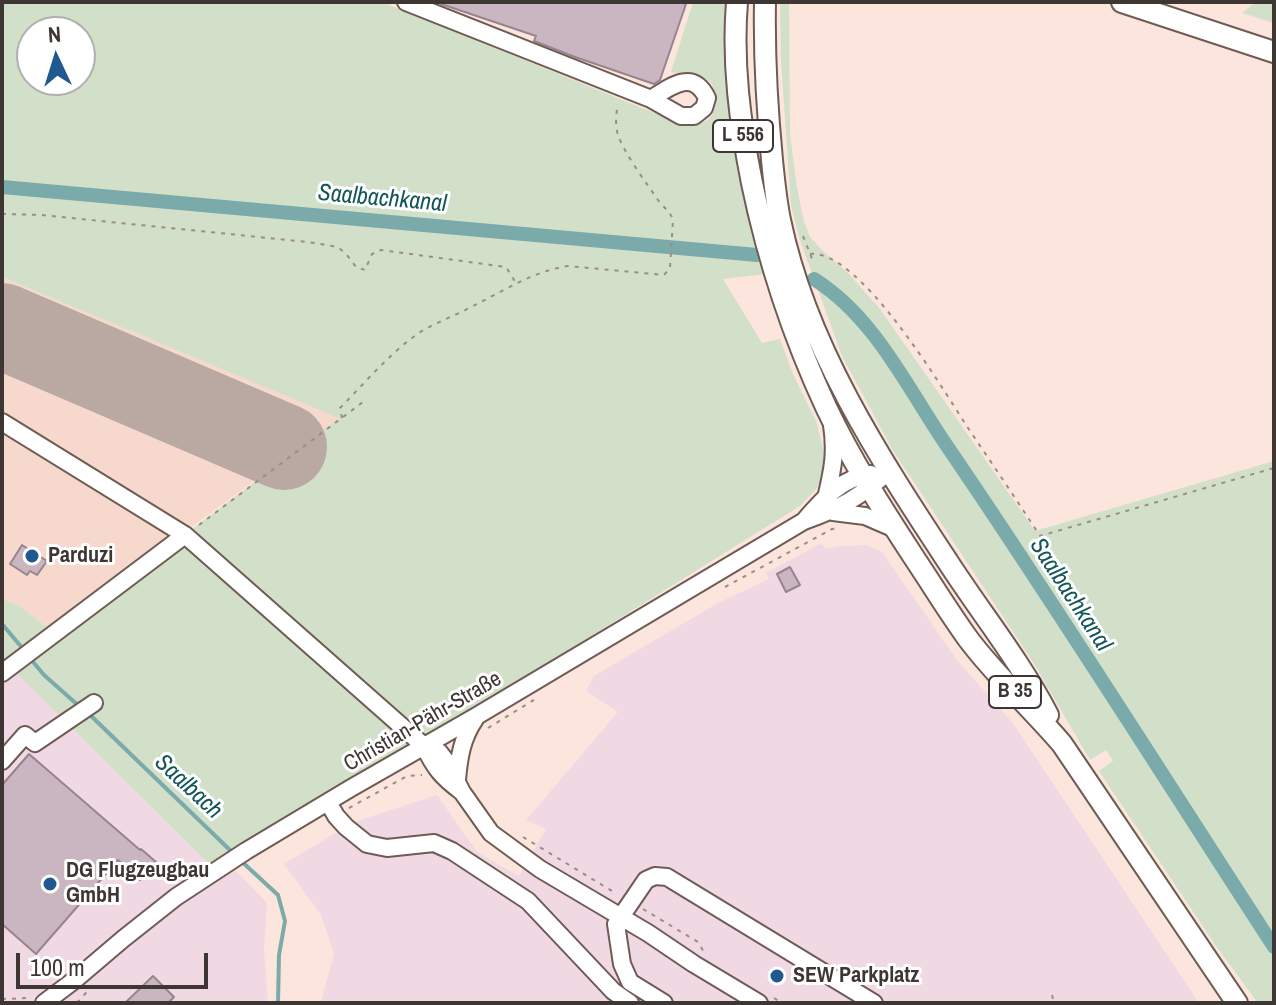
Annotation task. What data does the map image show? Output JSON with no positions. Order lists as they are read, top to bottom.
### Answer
{
  "streets": {
    "main road": ["L 556", "B 35"],
    "street": ["Christian-Pähr-Straße"]
  },
  "crossings": [
    ["L 556", "B 35"],
    ["L 556", "Christian-Pähr-Straße"],
    ["B 35", "Christian-Pähr-Straße"]
  ],
  "water": ["Saalbachkanal", "Saalbach"],
  "places": ["Parduzi", "DG Flugzeugbau GmbH", "SEW Parkplatz"],
  "scale_bar": "100 m",
  "north": "top"
}
